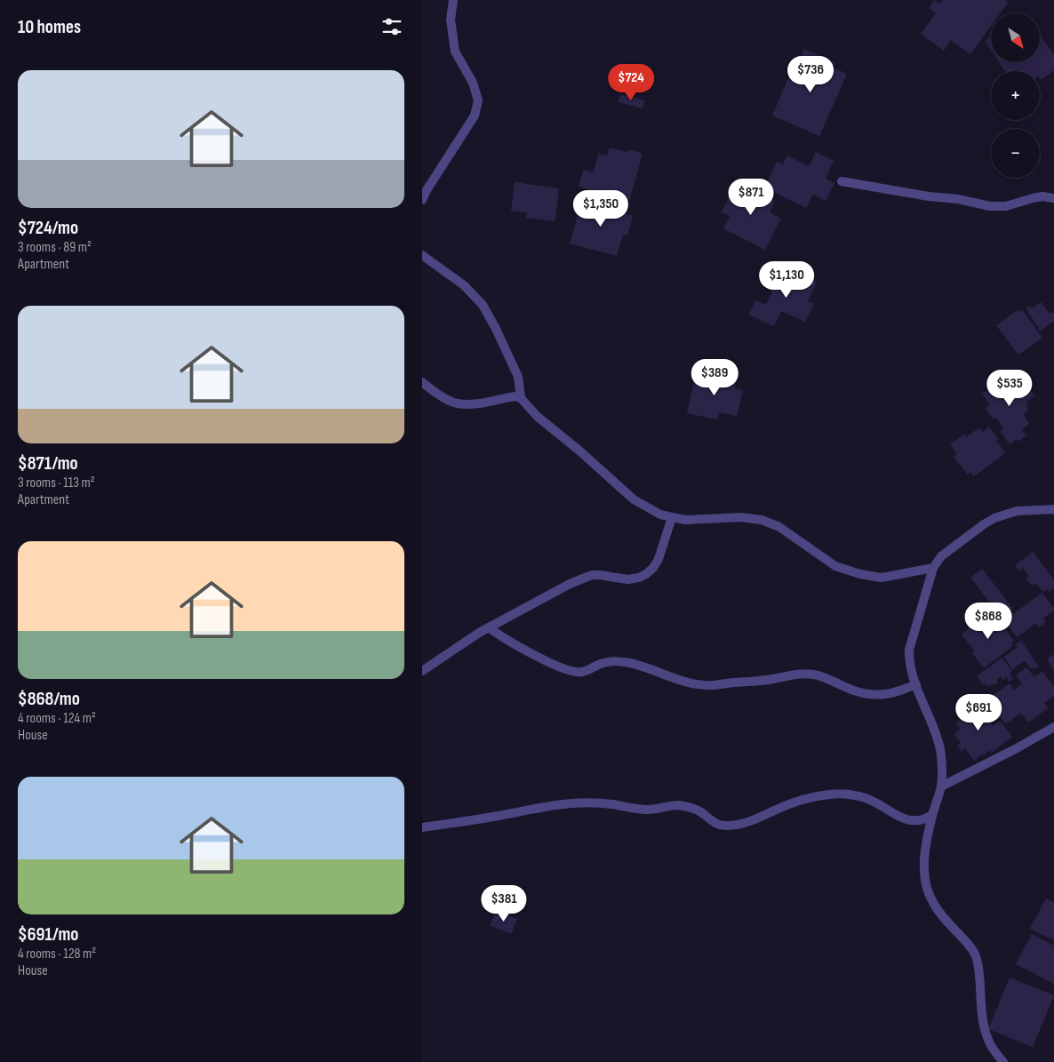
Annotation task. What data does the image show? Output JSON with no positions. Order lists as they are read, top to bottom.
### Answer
{
  "north": "bottom right",
  "page": {
    "heading": "10 homes",
    "map_buttons": ["+", "−"],
    "list": [
      {
        "name": "$724/mo",
        "note": "3 rooms · 89 m² · Apartment"
      },
      {
        "name": "$871/mo",
        "note": "3 rooms · 113 m² · Apartment"
      },
      {
        "name": "$868/mo",
        "note": "4 rooms · 124 m² · House"
      },
      {
        "name": "$691/mo",
        "note": "4 rooms · 128 m² · House"
      }
    ],
    "price": [
      "$736",
      "$724",
      "$871",
      "$1,350",
      "$1,130",
      "$389",
      "$535",
      "$868",
      "$691",
      "$381"
    ]
  }
}
